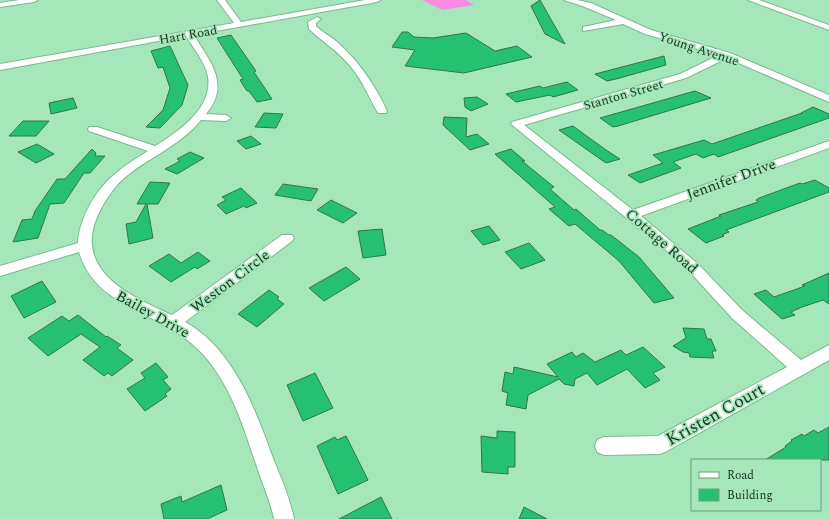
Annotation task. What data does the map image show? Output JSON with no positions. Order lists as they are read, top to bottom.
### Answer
{
  "streets": {
    "street": [
      "Hart Road",
      "Young Avenue",
      "Stanton Street",
      "Jennifer Drive",
      "Cottage Road",
      "Weston Circle",
      "Bailey Drive",
      "Kristen Court"
    ]
  },
  "crossings": [
    ["Hart Road", "Bailey Drive"],
    ["Young Avenue", "Stanton Street"],
    ["Stanton Street", "Cottage Road"],
    ["Jennifer Drive", "Cottage Road"],
    ["Cottage Road", "Kristen Court"],
    ["Weston Circle", "Bailey Drive"]
  ],
  "legend": ["Road", "Building"]
}
